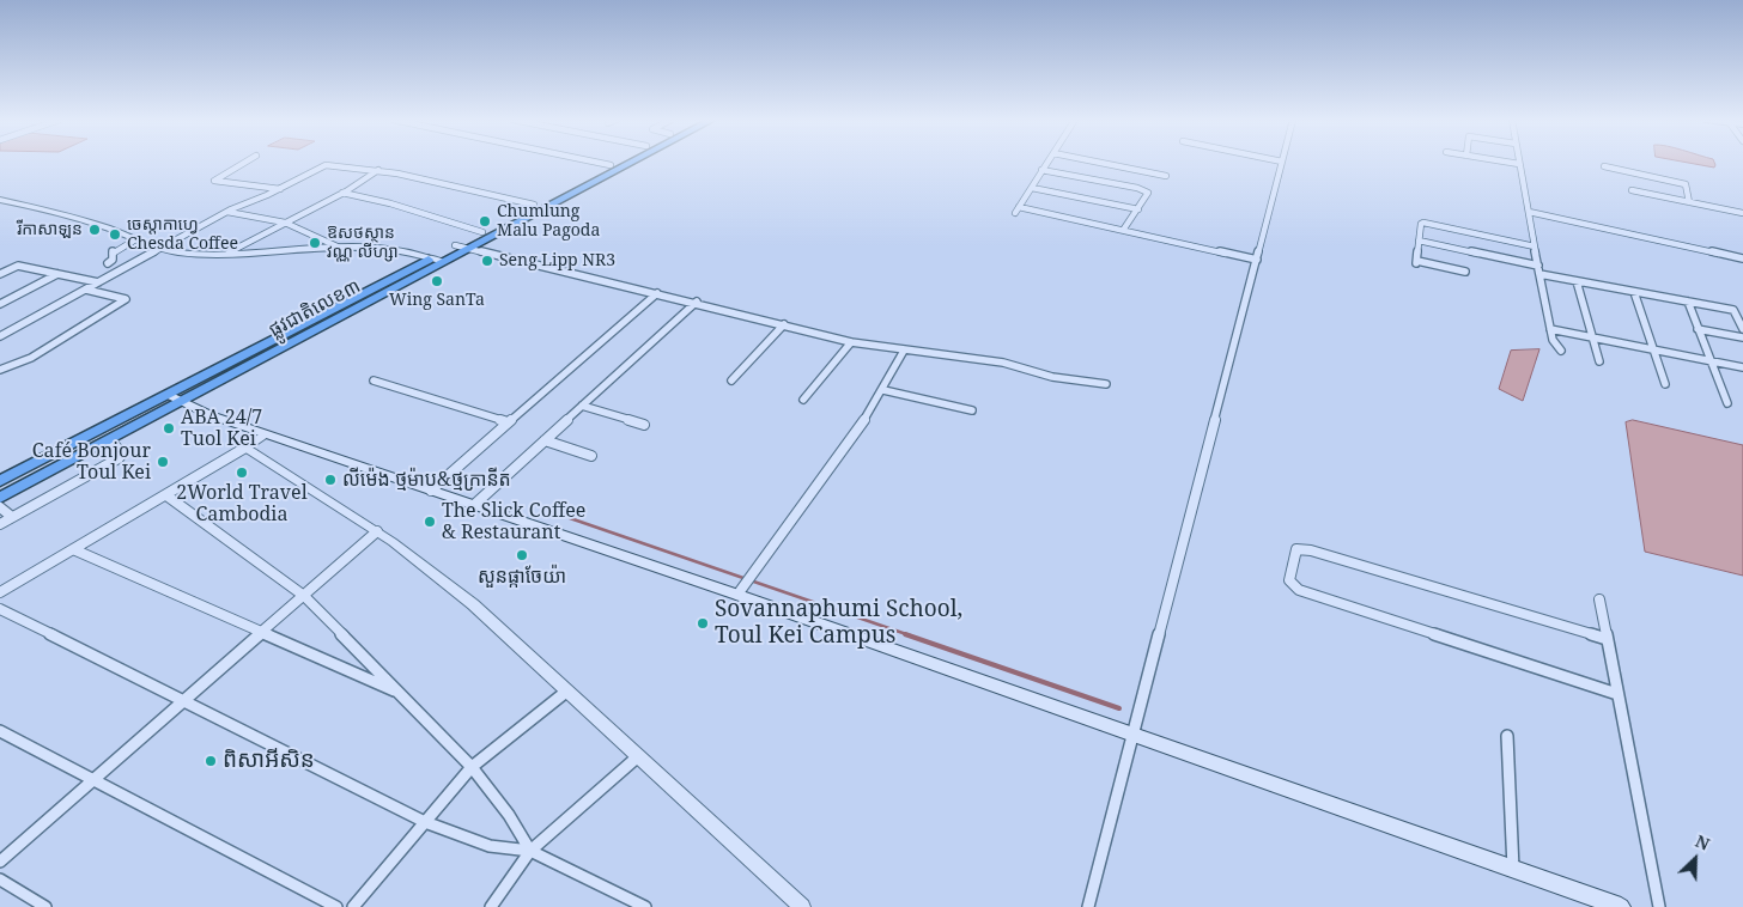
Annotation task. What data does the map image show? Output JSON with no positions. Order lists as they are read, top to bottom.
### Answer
{
  "streets": {
    "highway": ["ផ្លូវជាតិលេខ៣"]
  },
  "places": [
    "Chumlung Malu Pagoda",
    "រីកាសាឡន",
    "ចេស្ដាកាហ្វេ Chesda Coffee",
    "ឱសថស្ថាន វណ្ណ លីហ្សា",
    "Seng Lipp NR3",
    "Wing SanTa",
    "ABA 24/7 Tuol Kei",
    "Café Bonjour Toul Kei",
    "2World Travel Cambodia",
    "លីម៉េង ថ្មម៉ាប&ថ្មក្រានីត",
    "The Slick Coffee & Restaurant",
    "សួនផ្កាចែយ៉ា",
    "Sovannaphumi School, Toul Kei Campus",
    "ពិសាអីសិន"
  ],
  "north": "top right"
}
